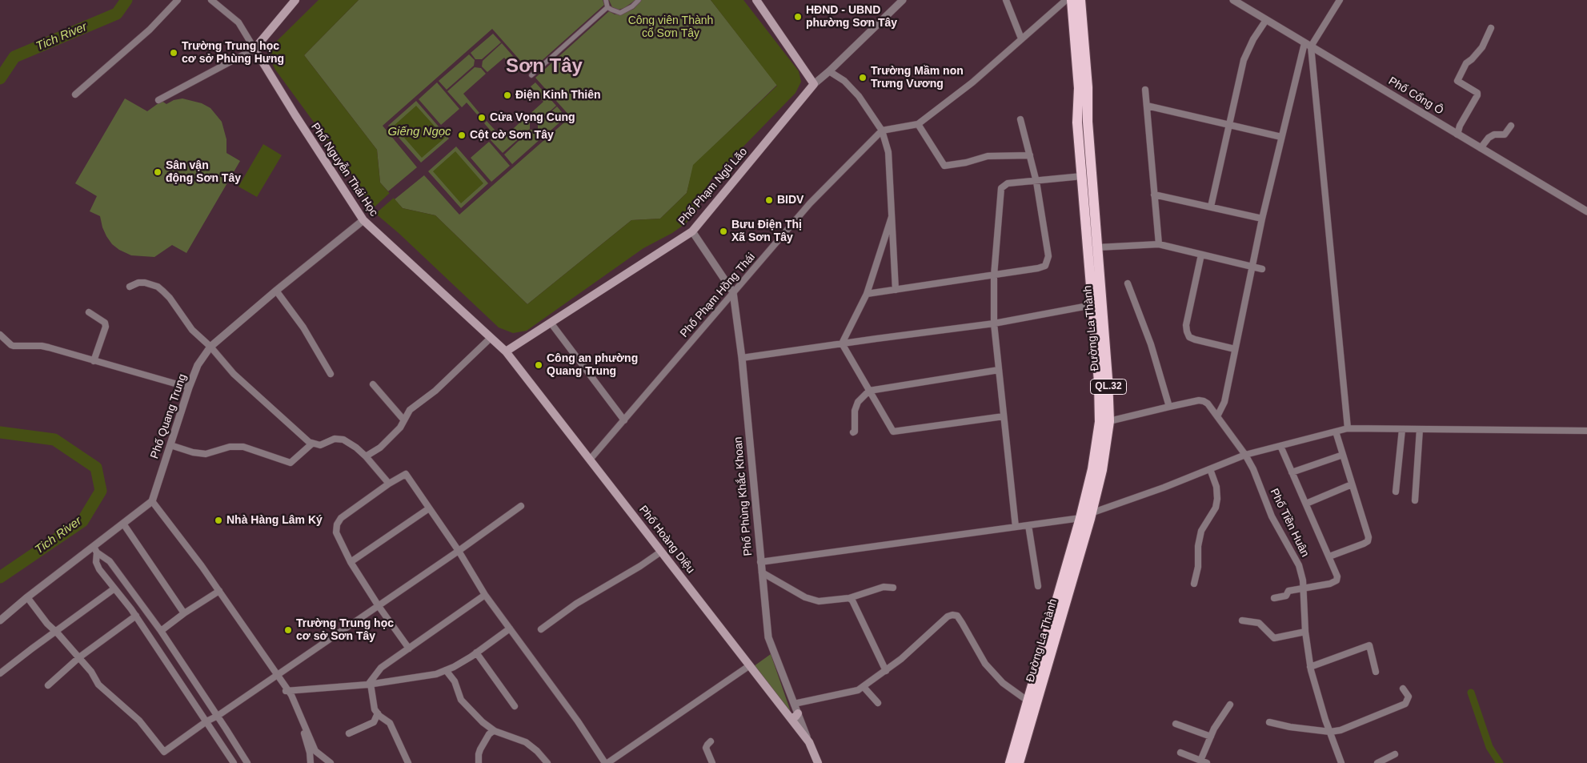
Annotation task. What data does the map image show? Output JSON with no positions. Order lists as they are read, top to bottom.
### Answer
{
  "streets": {
    "highway": ["Đường La Thành", "QL.32"],
    "main road": ["Phố Nguyễn Thái Học", "Phố Phạm Ngũ Lão", "Phố Hoàng Diệu"],
    "street": [
      "Phố Cổng Ô",
      "Phố Phạm Hồng Thái",
      "Phố Quang Trung",
      "Phố Phùng Khắc Khoan",
      "Phố Tiền Huân"
    ]
  },
  "crossings": [
    ["Phố Nguyễn Thái Học", "Phố Phạm Ngũ Lão"],
    ["Phố Nguyễn Thái Học", "Phố Quang Trung"],
    ["Phố Nguyễn Thái Học", "Phố Hoàng Diệu"],
    ["Phố Phạm Ngũ Lão", "Phố Phùng Khắc Khoan"],
    ["Phố Phạm Ngũ Lão", "Phố Hoàng Diệu"],
    ["Phố Phạm Hồng Thái", "Phố Phùng Khắc Khoan"],
    ["Phố Phạm Hồng Thái", "Phố Hoàng Diệu"],
    ["Đường La Thành", "Phố Tiền Huân"],
    ["Phố Phùng Khắc Khoan", "Phố Hoàng Diệu"]
  ],
  "districts": ["Sơn Tây"],
  "water": ["Tich River", "Giếng Ngọc"],
  "parks": ["Công viên Thành cổ Sơn Tây"],
  "places": [
    "HĐND - UBND phường Sơn Tây",
    "Trường Trung học cơ sở Phùng Hưng",
    "Trường Mầm non Trưng Vương",
    "Điện Kinh Thiên",
    "Cửa Vọng Cung",
    "Cột cờ Sơn Tây",
    "Sân vận động Sơn Tây",
    "BIDV",
    "Bưu Điện Thị Xã Sơn Tây",
    "Công an phường Quang Trung",
    "Nhà Hàng Lâm Ký",
    "Trường Trung học cơ sở Sơn Tây"
  ]
}
